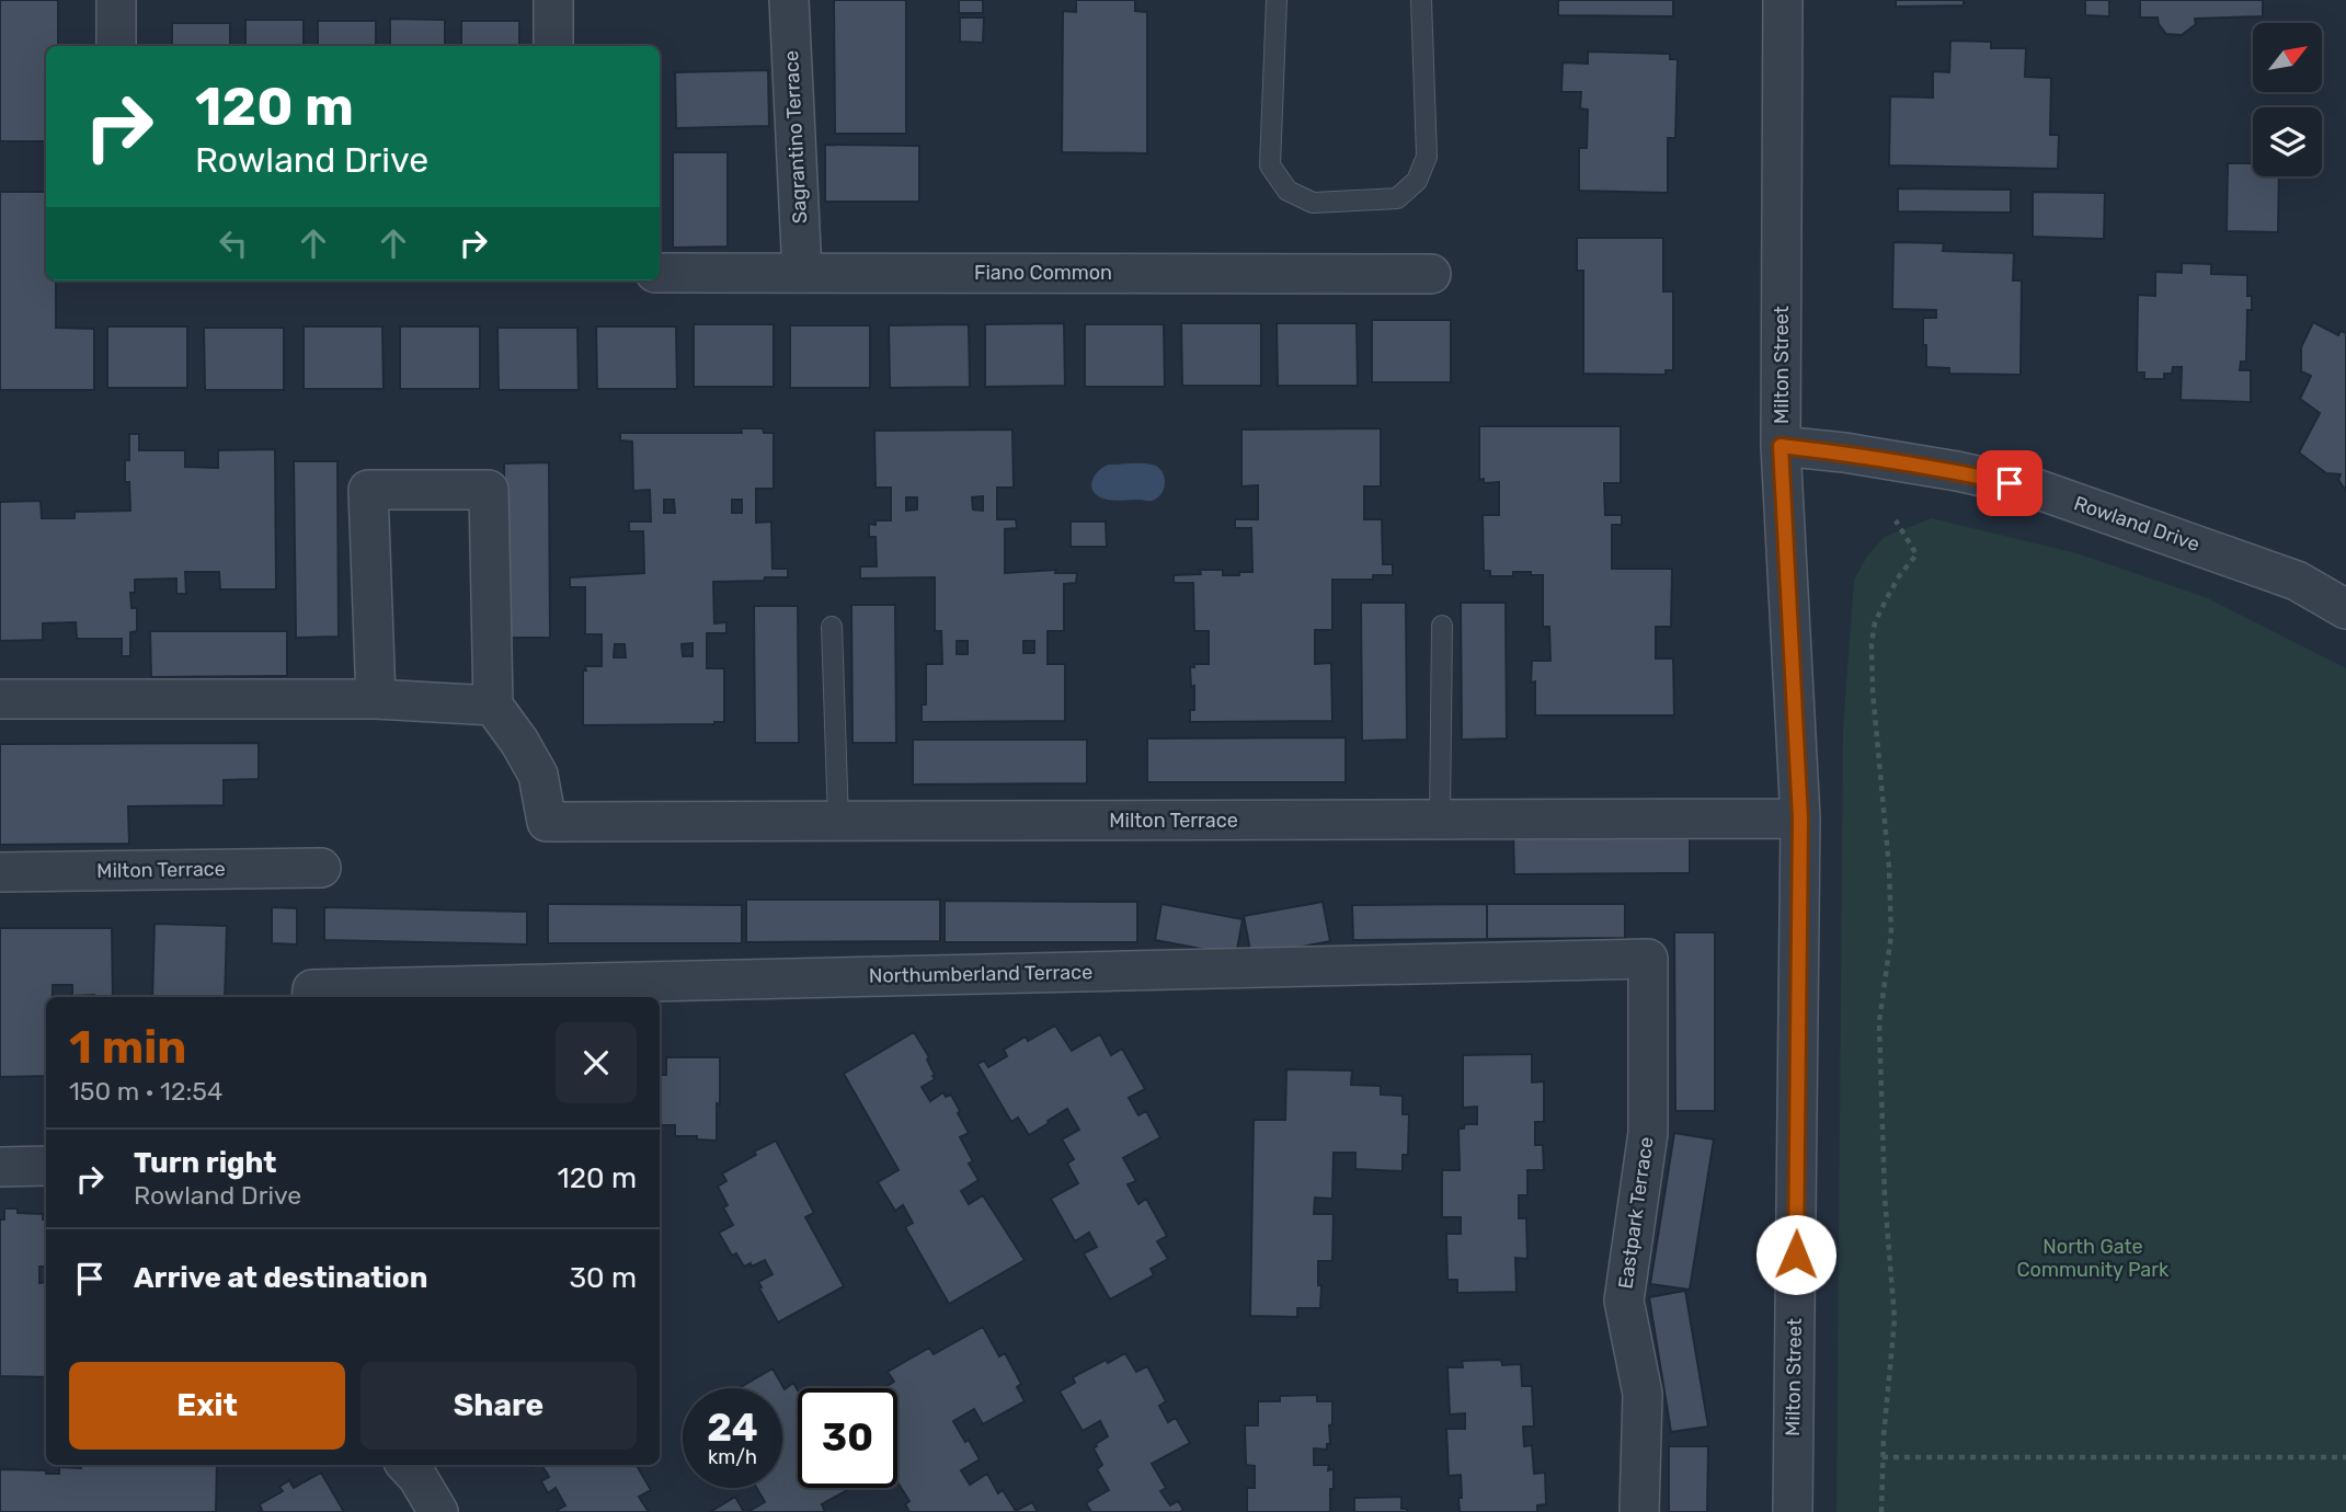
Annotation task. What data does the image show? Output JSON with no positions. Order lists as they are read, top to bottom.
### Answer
{
  "streets": {
    "street": [
      "Sagrantino Terrace",
      "Fiano Common",
      "Milton Street",
      "Rowland Drive",
      "Milton Terrace",
      "Northumberland Terrace",
      "Eastpark Terrace"
    ]
  },
  "crossings": [
    ["Sagrantino Terrace", "Fiano Common"],
    ["Milton Street", "Rowland Drive"],
    ["Milton Street", "Milton Terrace"],
    ["Northumberland Terrace", "Eastpark Terrace"]
  ],
  "parks": ["North Gate Community Park"],
  "north": "top right",
  "page": {
    "turn": ["120 m", "Rowland Drive"],
    "heading": ["1 min", "150 m · 12:54"],
    "list": [
      {
        "name": "Turn right",
        "note": "Rowland Drive",
        "value": "120 m"
      },
      {
        "name": "Arrive at destination",
        "value": "30 m"
      }
    ],
    "buttons": ["Exit", "Share"],
    "speed": "24 km/h",
    "limit": "30"
  }
}
